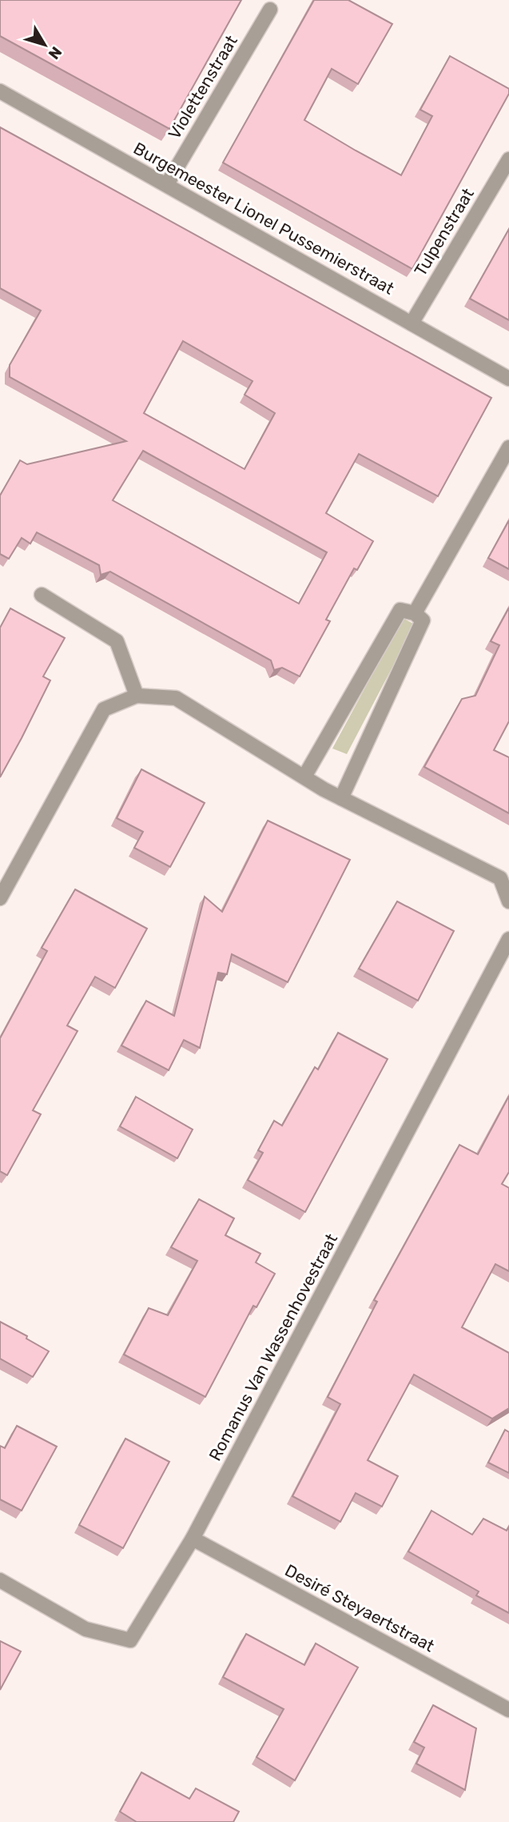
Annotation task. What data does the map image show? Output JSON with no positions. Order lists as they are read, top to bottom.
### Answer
{
  "streets": {
    "street": [
      "Violettenstraat",
      "Burgemeester Lionel Pussemierstraat",
      "Tulpenstraat",
      "Romanus Van Wassenhovestraat",
      "Desiré Steyaertstraat"
    ]
  },
  "crossings": [
    ["Violettenstraat", "Burgemeester Lionel Pussemierstraat"],
    ["Burgemeester Lionel Pussemierstraat", "Tulpenstraat"],
    ["Romanus Van Wassenhovestraat", "Desiré Steyaertstraat"]
  ],
  "north": "bottom right"
}
